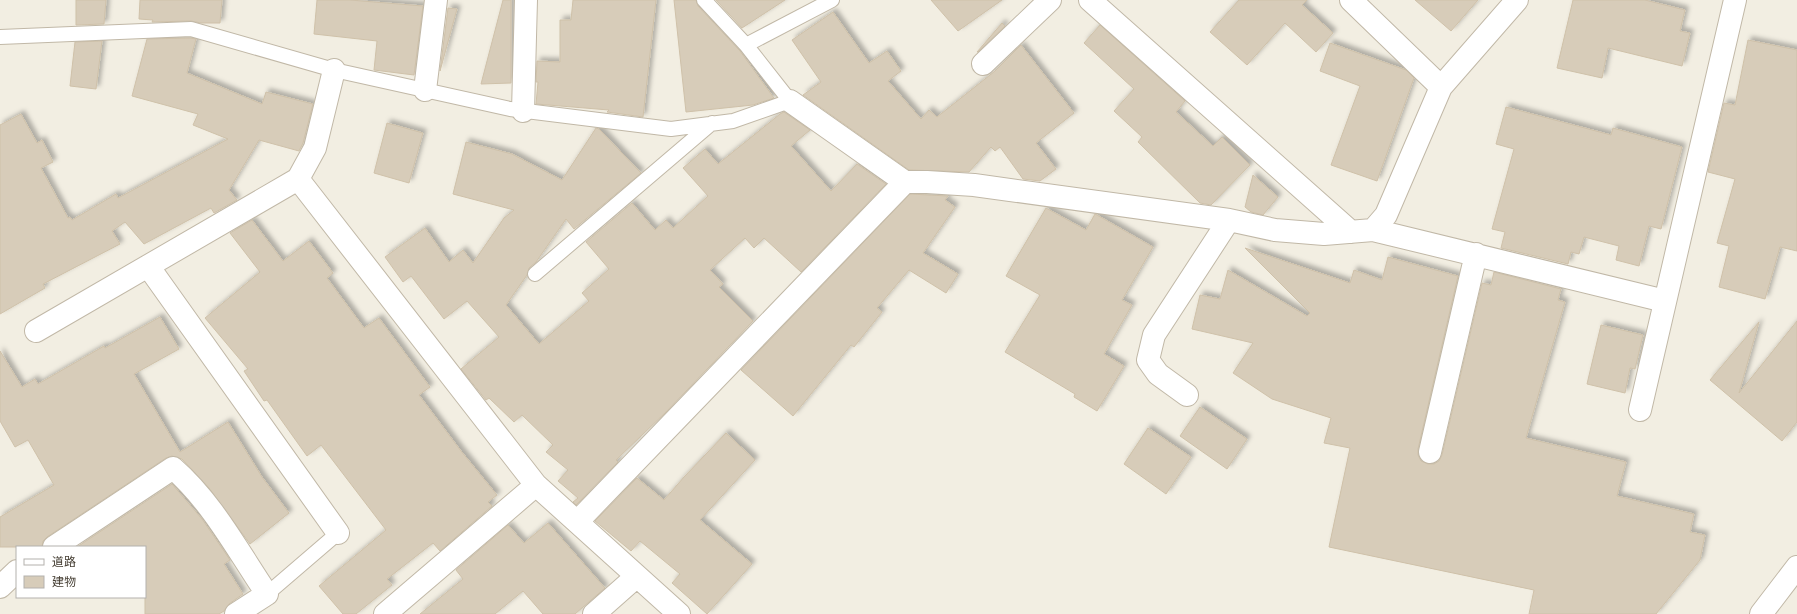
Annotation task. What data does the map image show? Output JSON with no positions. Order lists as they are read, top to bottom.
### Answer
{
  "legend": ["道路", "建物"]
}
